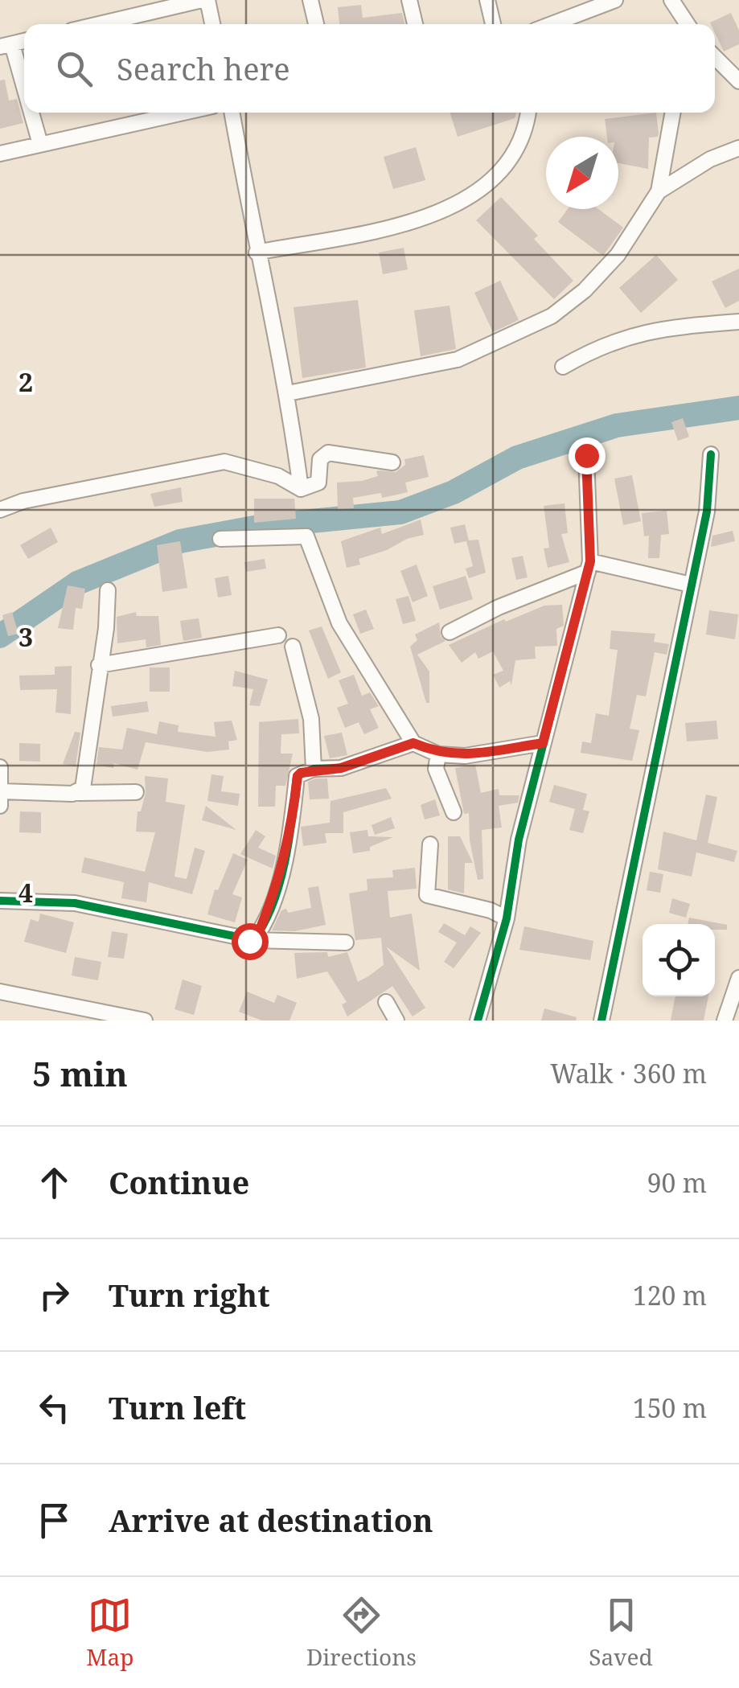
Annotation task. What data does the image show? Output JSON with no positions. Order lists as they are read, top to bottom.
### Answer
{
  "north": "bottom left",
  "page": {
    "search": "Search here",
    "heading": ["5 min", "Walk · 360 m"],
    "list": [
      ["Continue", "90 m"],
      ["Turn right", "120 m"],
      ["Turn left", "150 m"],
      "Arrive at destination"
    ],
    "nav": ["Map", "Directions", "Saved"]
  },
  "grid": {
    "rows": ["2", "3", "4"]
  }
}
